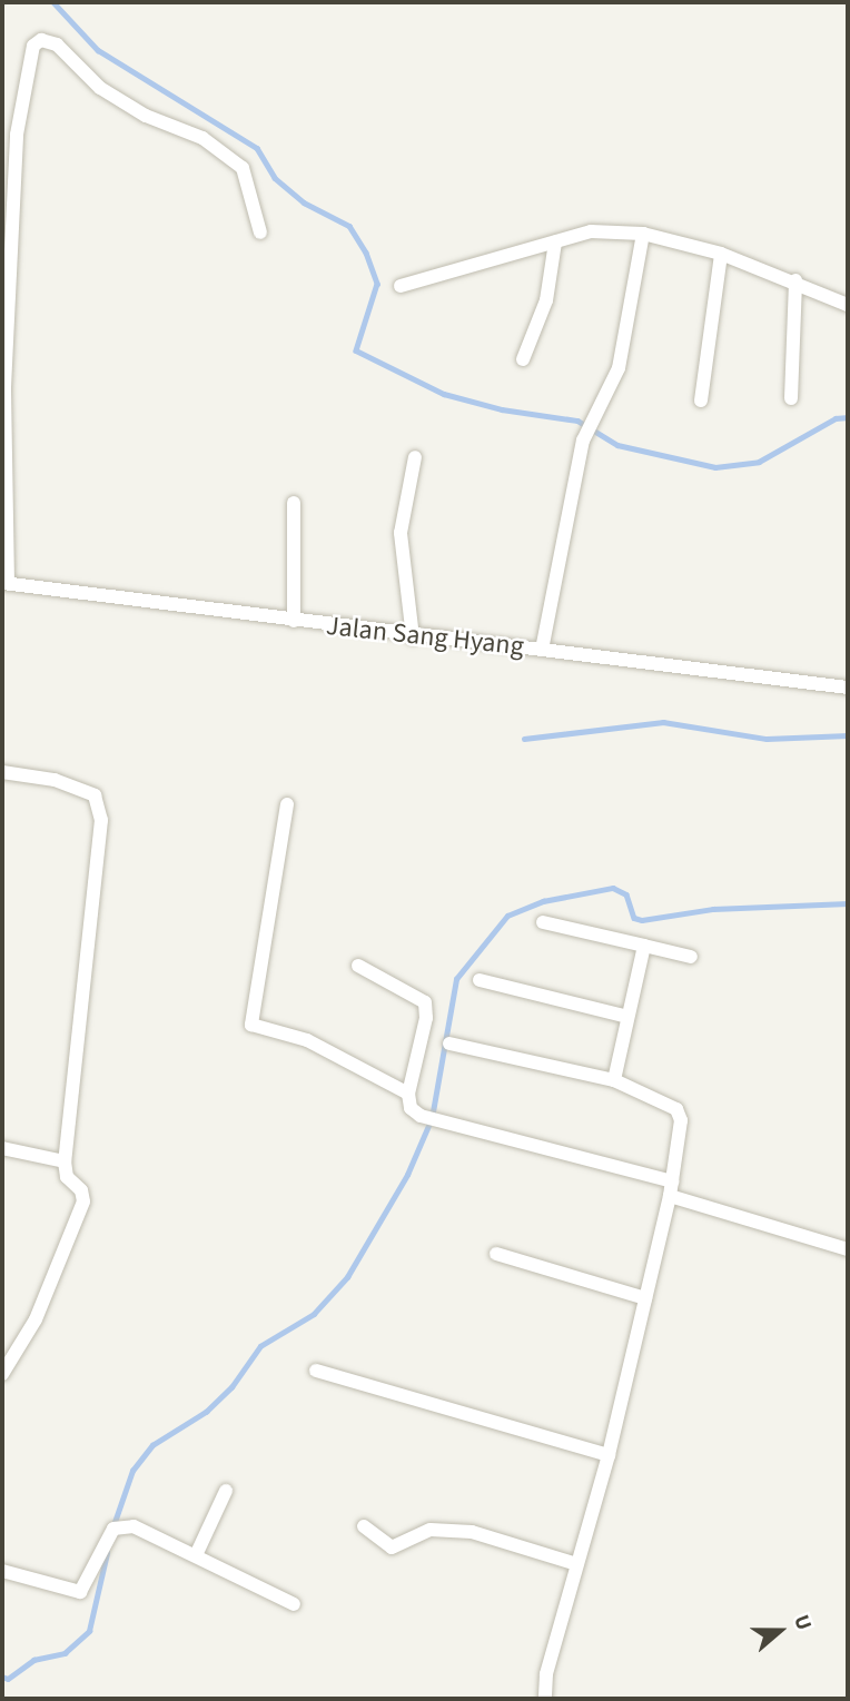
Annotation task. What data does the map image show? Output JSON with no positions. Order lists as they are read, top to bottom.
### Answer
{
  "streets": {
    "street": ["Jalan Sang Hyang"]
  },
  "north": "right"
}
